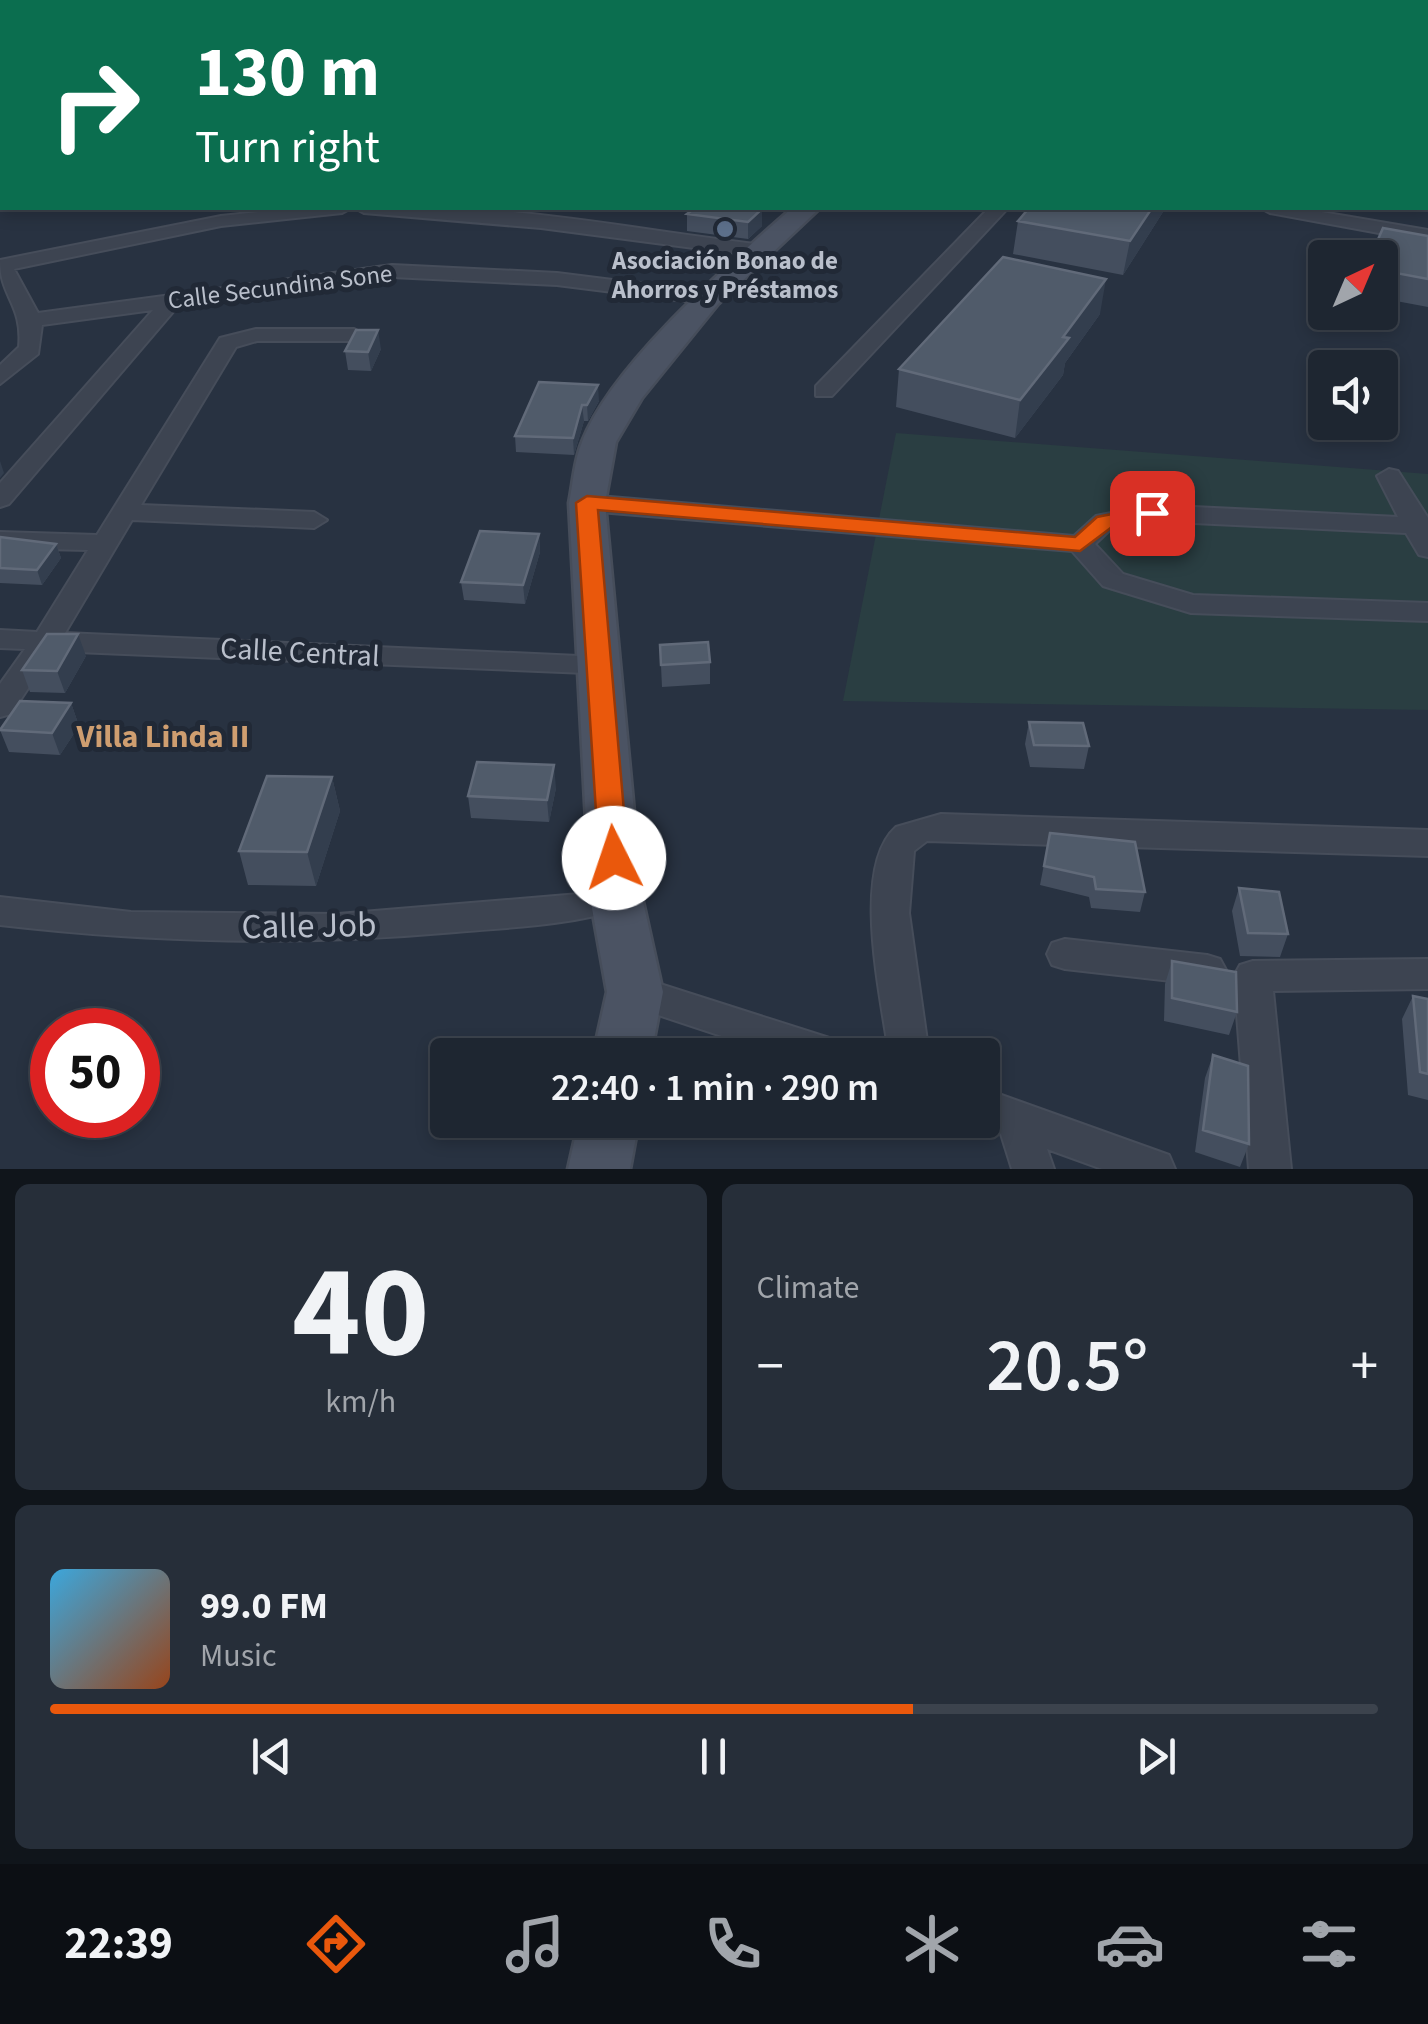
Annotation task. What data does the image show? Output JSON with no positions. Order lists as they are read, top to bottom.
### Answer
{
  "streets": {
    "street": ["Calle Secundina Sone", "Calle Central", "Calle Job"]
  },
  "districts": ["Villa Linda II"],
  "places": ["Asociación Bonao de Ahorros y Préstamos"],
  "north": "top right",
  "page": {
    "turn": ["130 m", "Turn right"],
    "limit": "50",
    "trip": "22:40 · 1 min · 290 m",
    "tile": [
      ["40", "km/h"],
      "Climate"
    ],
    "heat": ["−", "20.5°", "+"],
    "song": ["99.0 FM", "Music"],
    "tabs": "22:39"
  }
}
